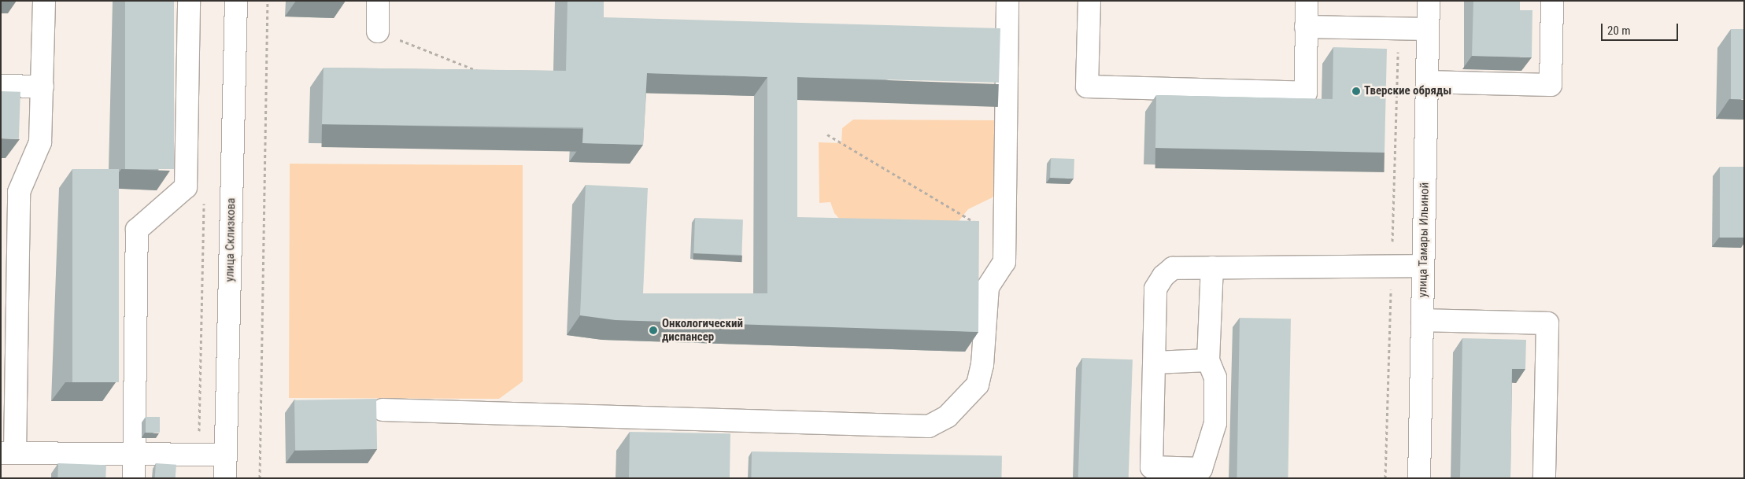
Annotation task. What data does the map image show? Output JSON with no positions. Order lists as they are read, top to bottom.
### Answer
{
  "streets": {
    "street": ["улица Склизкова", "улица Тамары Ильиной"]
  },
  "places": ["Тверские обряды", "Онкологический диспансер"],
  "scale_bar": "20 m"
}
